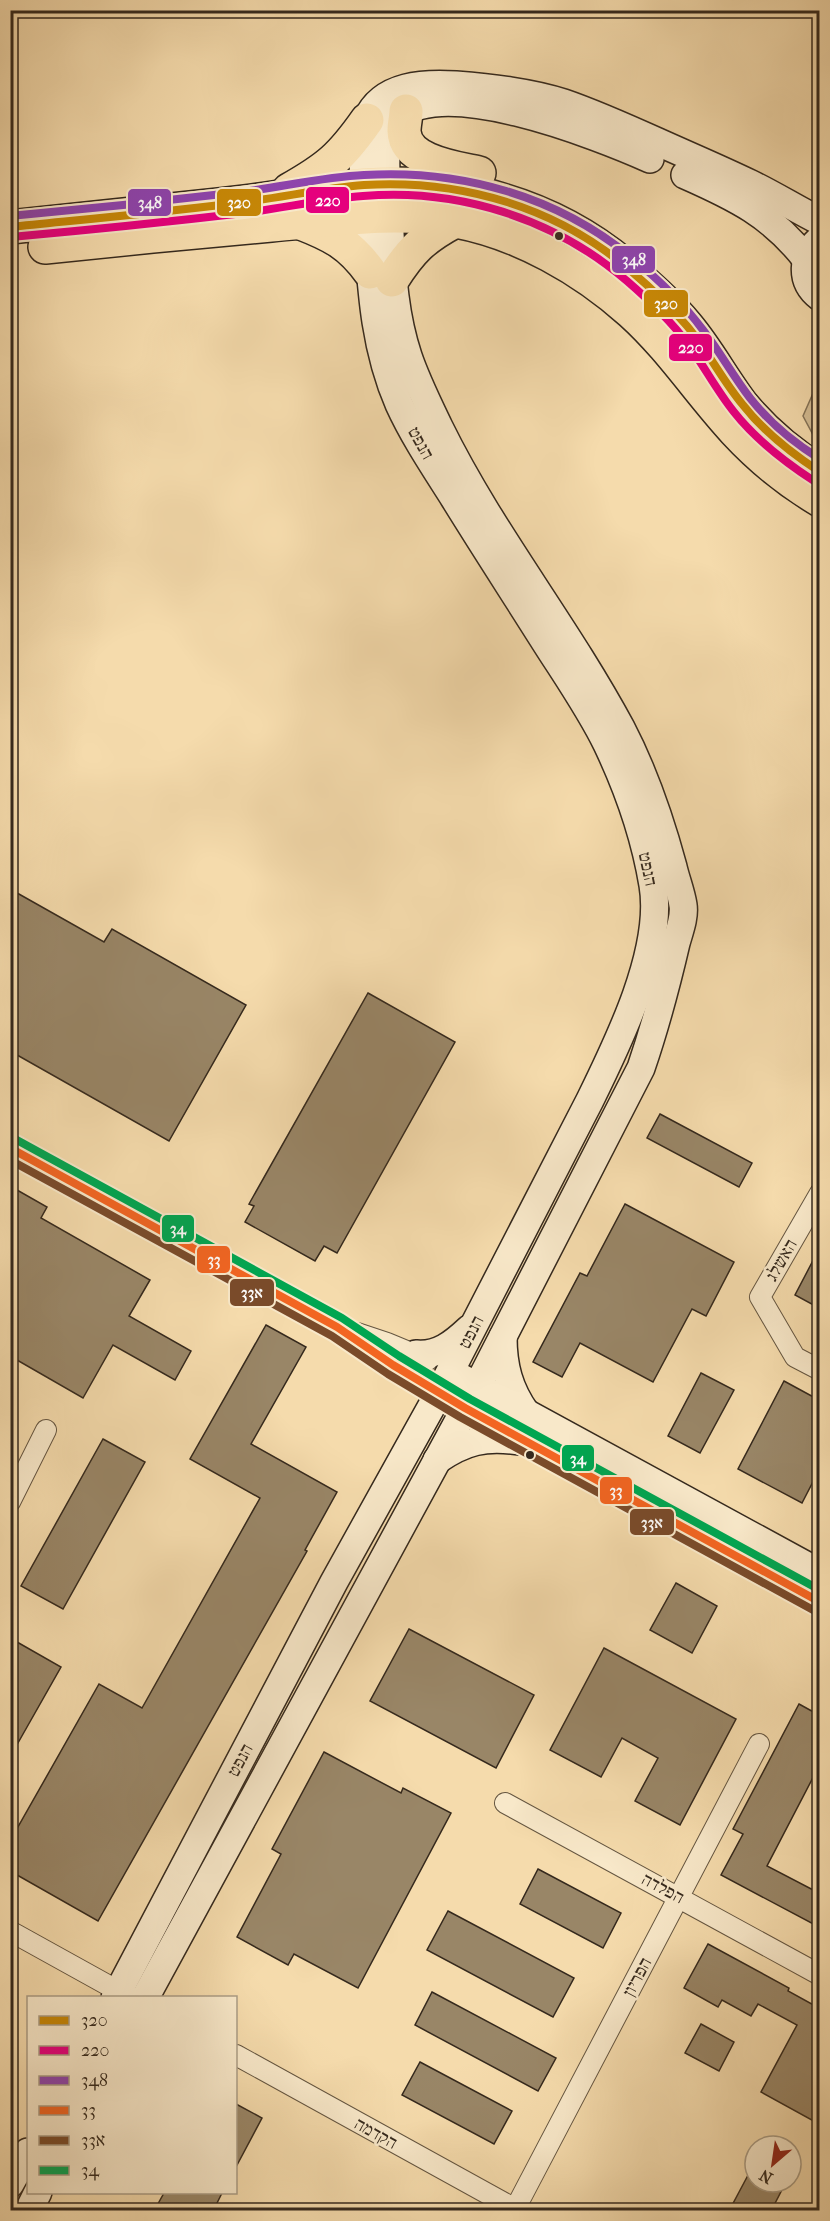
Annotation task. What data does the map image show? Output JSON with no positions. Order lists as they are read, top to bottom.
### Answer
{
  "streets": {
    "street": [
      "הנפט",
      "האשלג",
      "הפלדה",
      "הפריון",
      "הקדמה"
    ]
  },
  "crossings": [
    ["הפלדה", "הפריון"],
    ["הפריון", "הקדמה"]
  ],
  "lines": [
    "transit line 348",
    "transit line 320",
    "transit line 220",
    "transit line 34",
    "transit line 33",
    "transit line 33א"
  ],
  "legend": [
    "320",
    "220",
    "348",
    "33",
    "33א",
    "34"
  ],
  "north": "bottom left"
}
